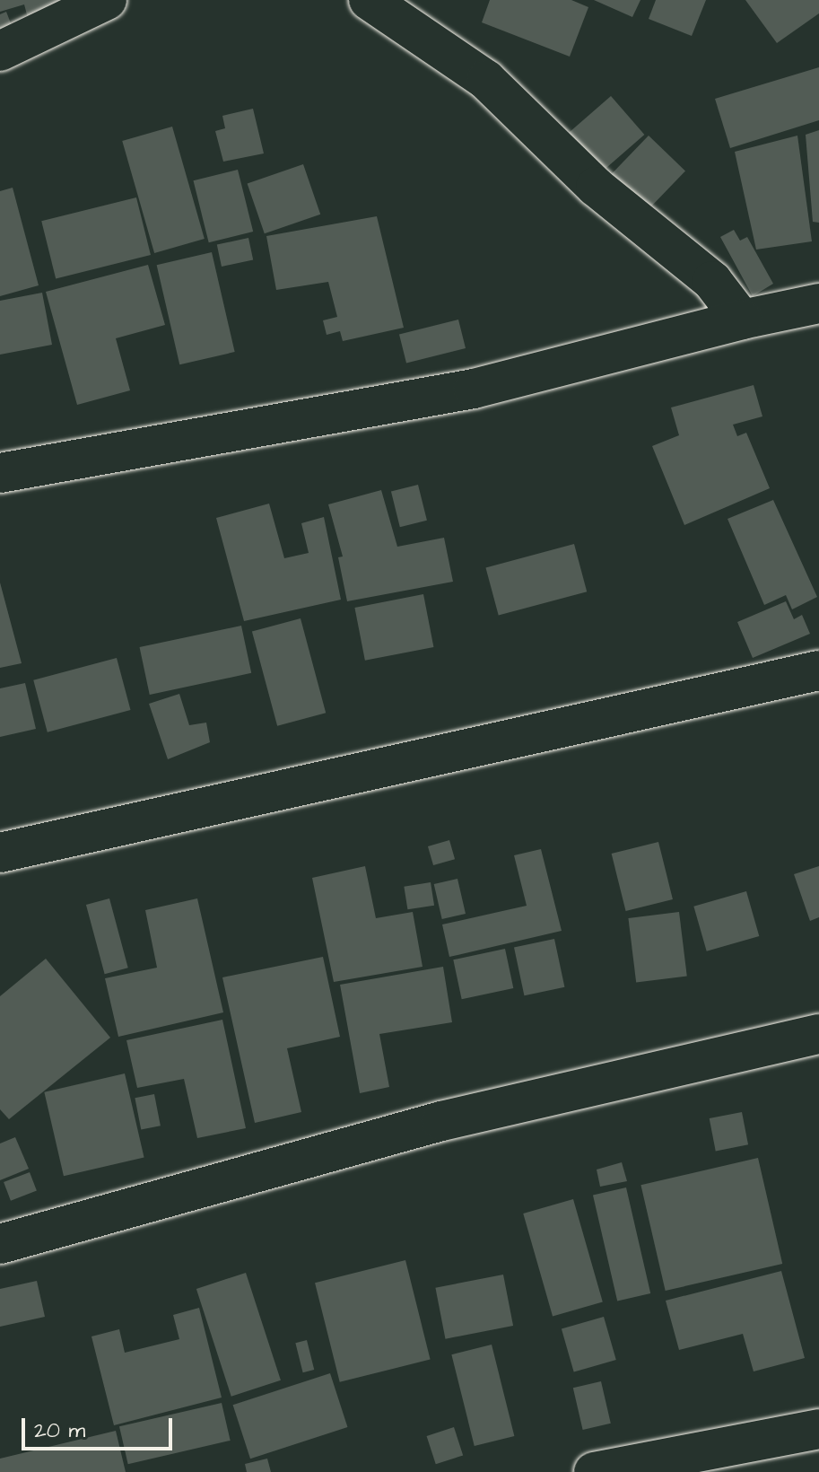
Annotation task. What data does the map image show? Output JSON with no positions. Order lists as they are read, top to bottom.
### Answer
{
  "scale_bar": "20 m"
}
